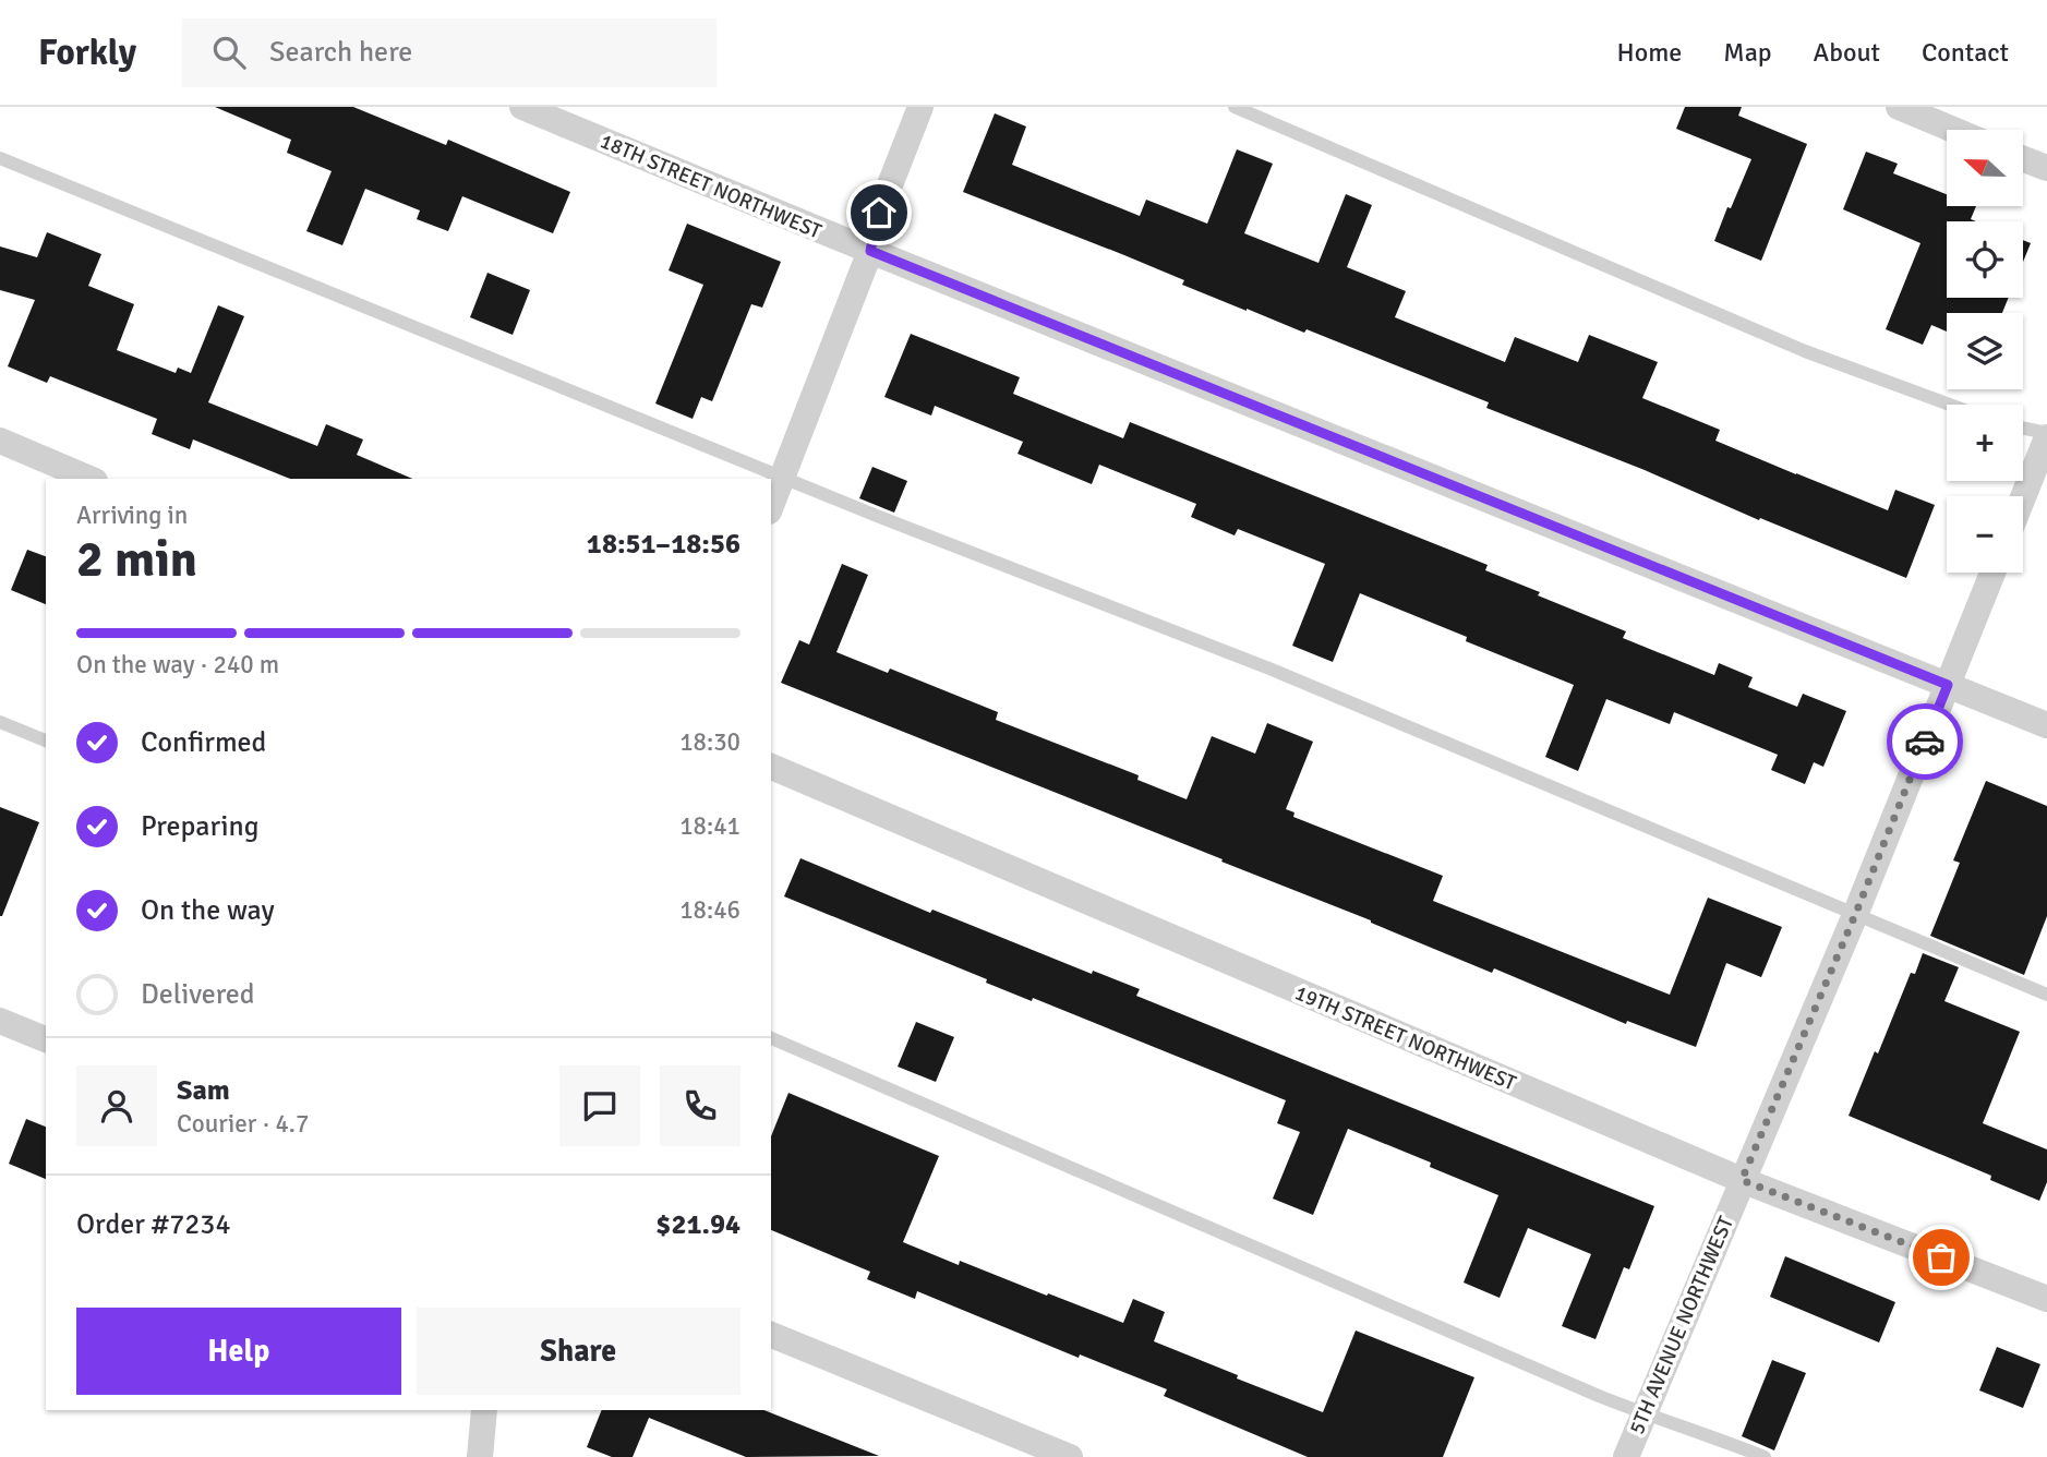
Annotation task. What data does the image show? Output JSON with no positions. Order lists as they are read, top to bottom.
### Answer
{
  "streets": {
    "street": ["18TH STREET NORTHWEST", "19TH STREET NORTHWEST", "5TH AVENUE NORTHWEST"]
  },
  "crossings": [
    ["18TH STREET NORTHWEST", "5TH AVENUE NORTHWEST"],
    ["19TH STREET NORTHWEST", "5TH AVENUE NORTHWEST"]
  ],
  "north": "left",
  "page": {
    "header": "Forkly",
    "search": "Search here",
    "nav": [
      "Home",
      "Map",
      "About",
      "Contact"
    ],
    "map_buttons": ["+", "−"],
    "heading": ["2 min", "Arriving in", "18:51–18:56"],
    "panel": [
      "Sam",
      "Courier · 4.7",
      "Order #7234",
      "$21.94"
    ],
    "bar": "On the way · 240 m",
    "list": [
      ["Confirmed", "18:30"],
      ["Preparing", "18:41"],
      ["On the way", "18:46"],
      "Delivered"
    ],
    "buttons": ["Help", "Share"]
  }
}
